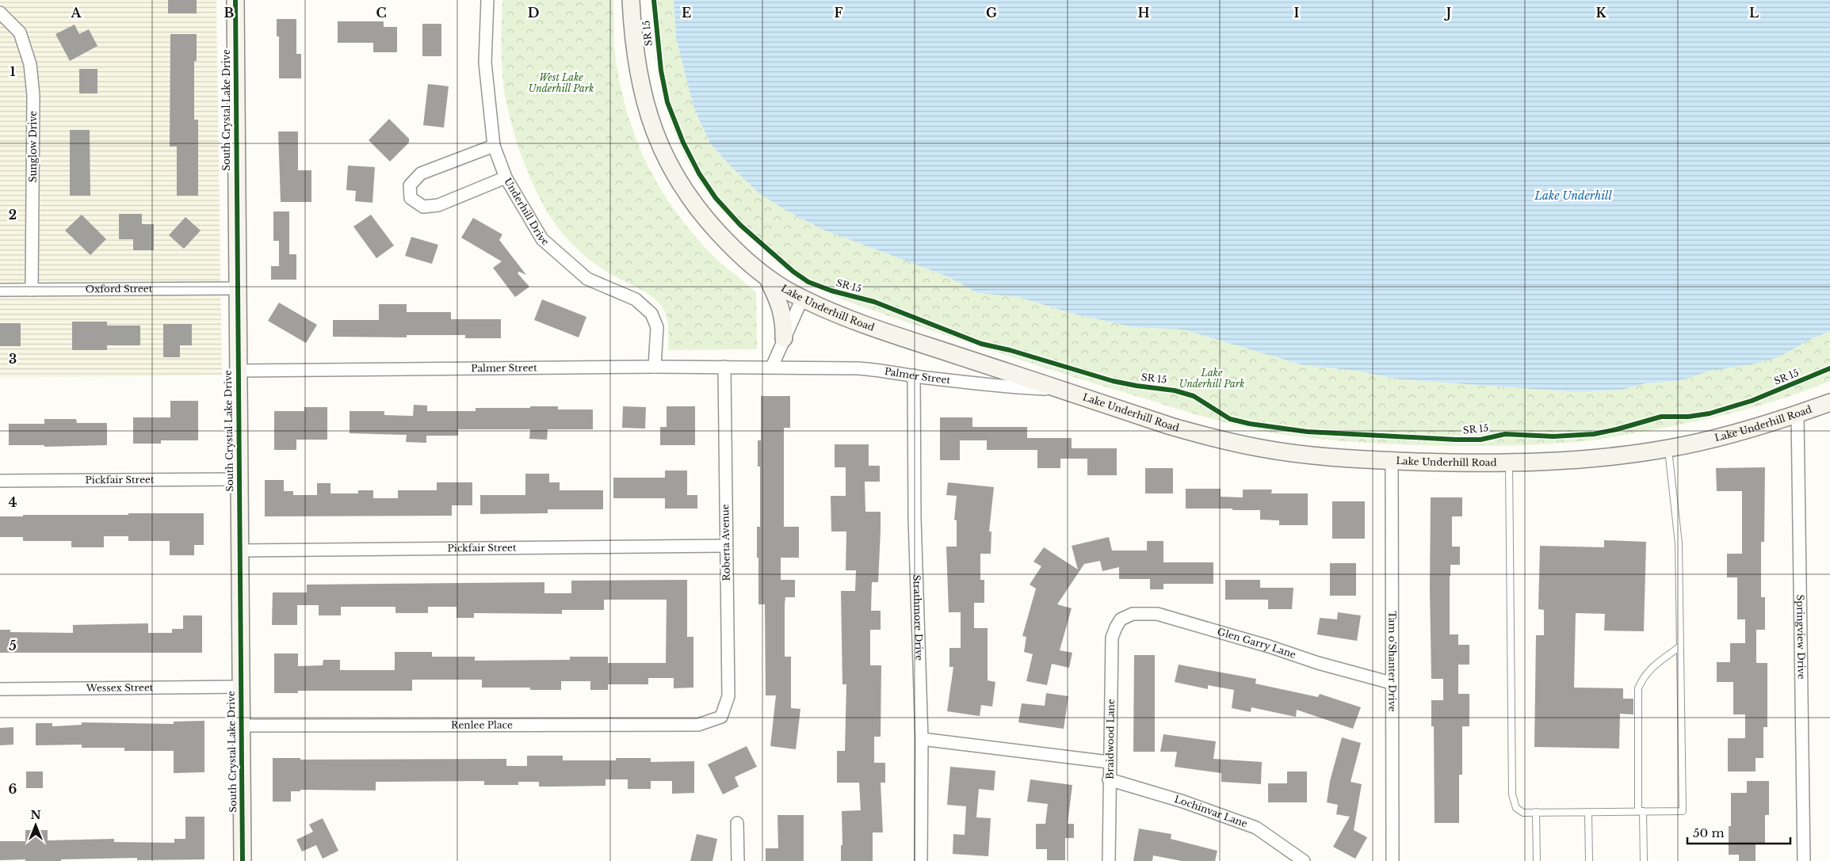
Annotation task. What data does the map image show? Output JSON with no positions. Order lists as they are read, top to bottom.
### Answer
{
  "streets": {
    "main road": ["SR 15", "South Crystal Lake Drive", "Lake Underhill Road"],
    "street": [
      "Sunglow Drive",
      "Underhill Drive",
      "Oxford Street",
      "Palmer Street",
      "Pickfair Street",
      "Roberta Avenue",
      "Strathmore Drive",
      "Springview Drive",
      "Glen Garry Lane",
      "Tam o'Shanter Drive",
      "Wessex Street",
      "Renlee Place",
      "Braidwood Lane",
      "Lochinvar Lane"
    ],
    "cycle path": ["SR 15"]
  },
  "crossings": [
    ["South Crystal Lake Drive", "Oxford Street"],
    ["South Crystal Lake Drive", "Palmer Street"],
    ["South Crystal Lake Drive", "Pickfair Street"],
    ["South Crystal Lake Drive", "Wessex Street"],
    ["South Crystal Lake Drive", "Renlee Place"],
    ["Sunglow Drive", "Oxford Street"],
    ["Underhill Drive", "Palmer Street"],
    ["Lake Underhill Road", "Palmer Street"],
    ["Lake Underhill Road", "Springview Drive"],
    ["Lake Underhill Road", "Tam o'Shanter Drive"],
    ["Palmer Street", "Roberta Avenue"],
    ["Palmer Street", "Strathmore Drive"],
    ["Pickfair Street", "Roberta Avenue"],
    ["Roberta Avenue", "Renlee Place"],
    ["Glen Garry Lane", "Tam o'Shanter Drive"],
    ["Glen Garry Lane", "Braidwood Lane"],
    ["Braidwood Lane", "Lochinvar Lane"]
  ],
  "water": ["Lake Underhill"],
  "parks": ["West Lake Underhill Park", "Lake Underhill Park"],
  "scale_bar": "50 m",
  "north": "top",
  "grid": {
    "columns": [
      "A",
      "B",
      "C",
      "D",
      "E",
      "F",
      "G",
      "H",
      "I",
      "J",
      "K",
      "L"
    ],
    "rows": [
      "1",
      "2",
      "3",
      "4",
      "5",
      "6"
    ]
  }
}
